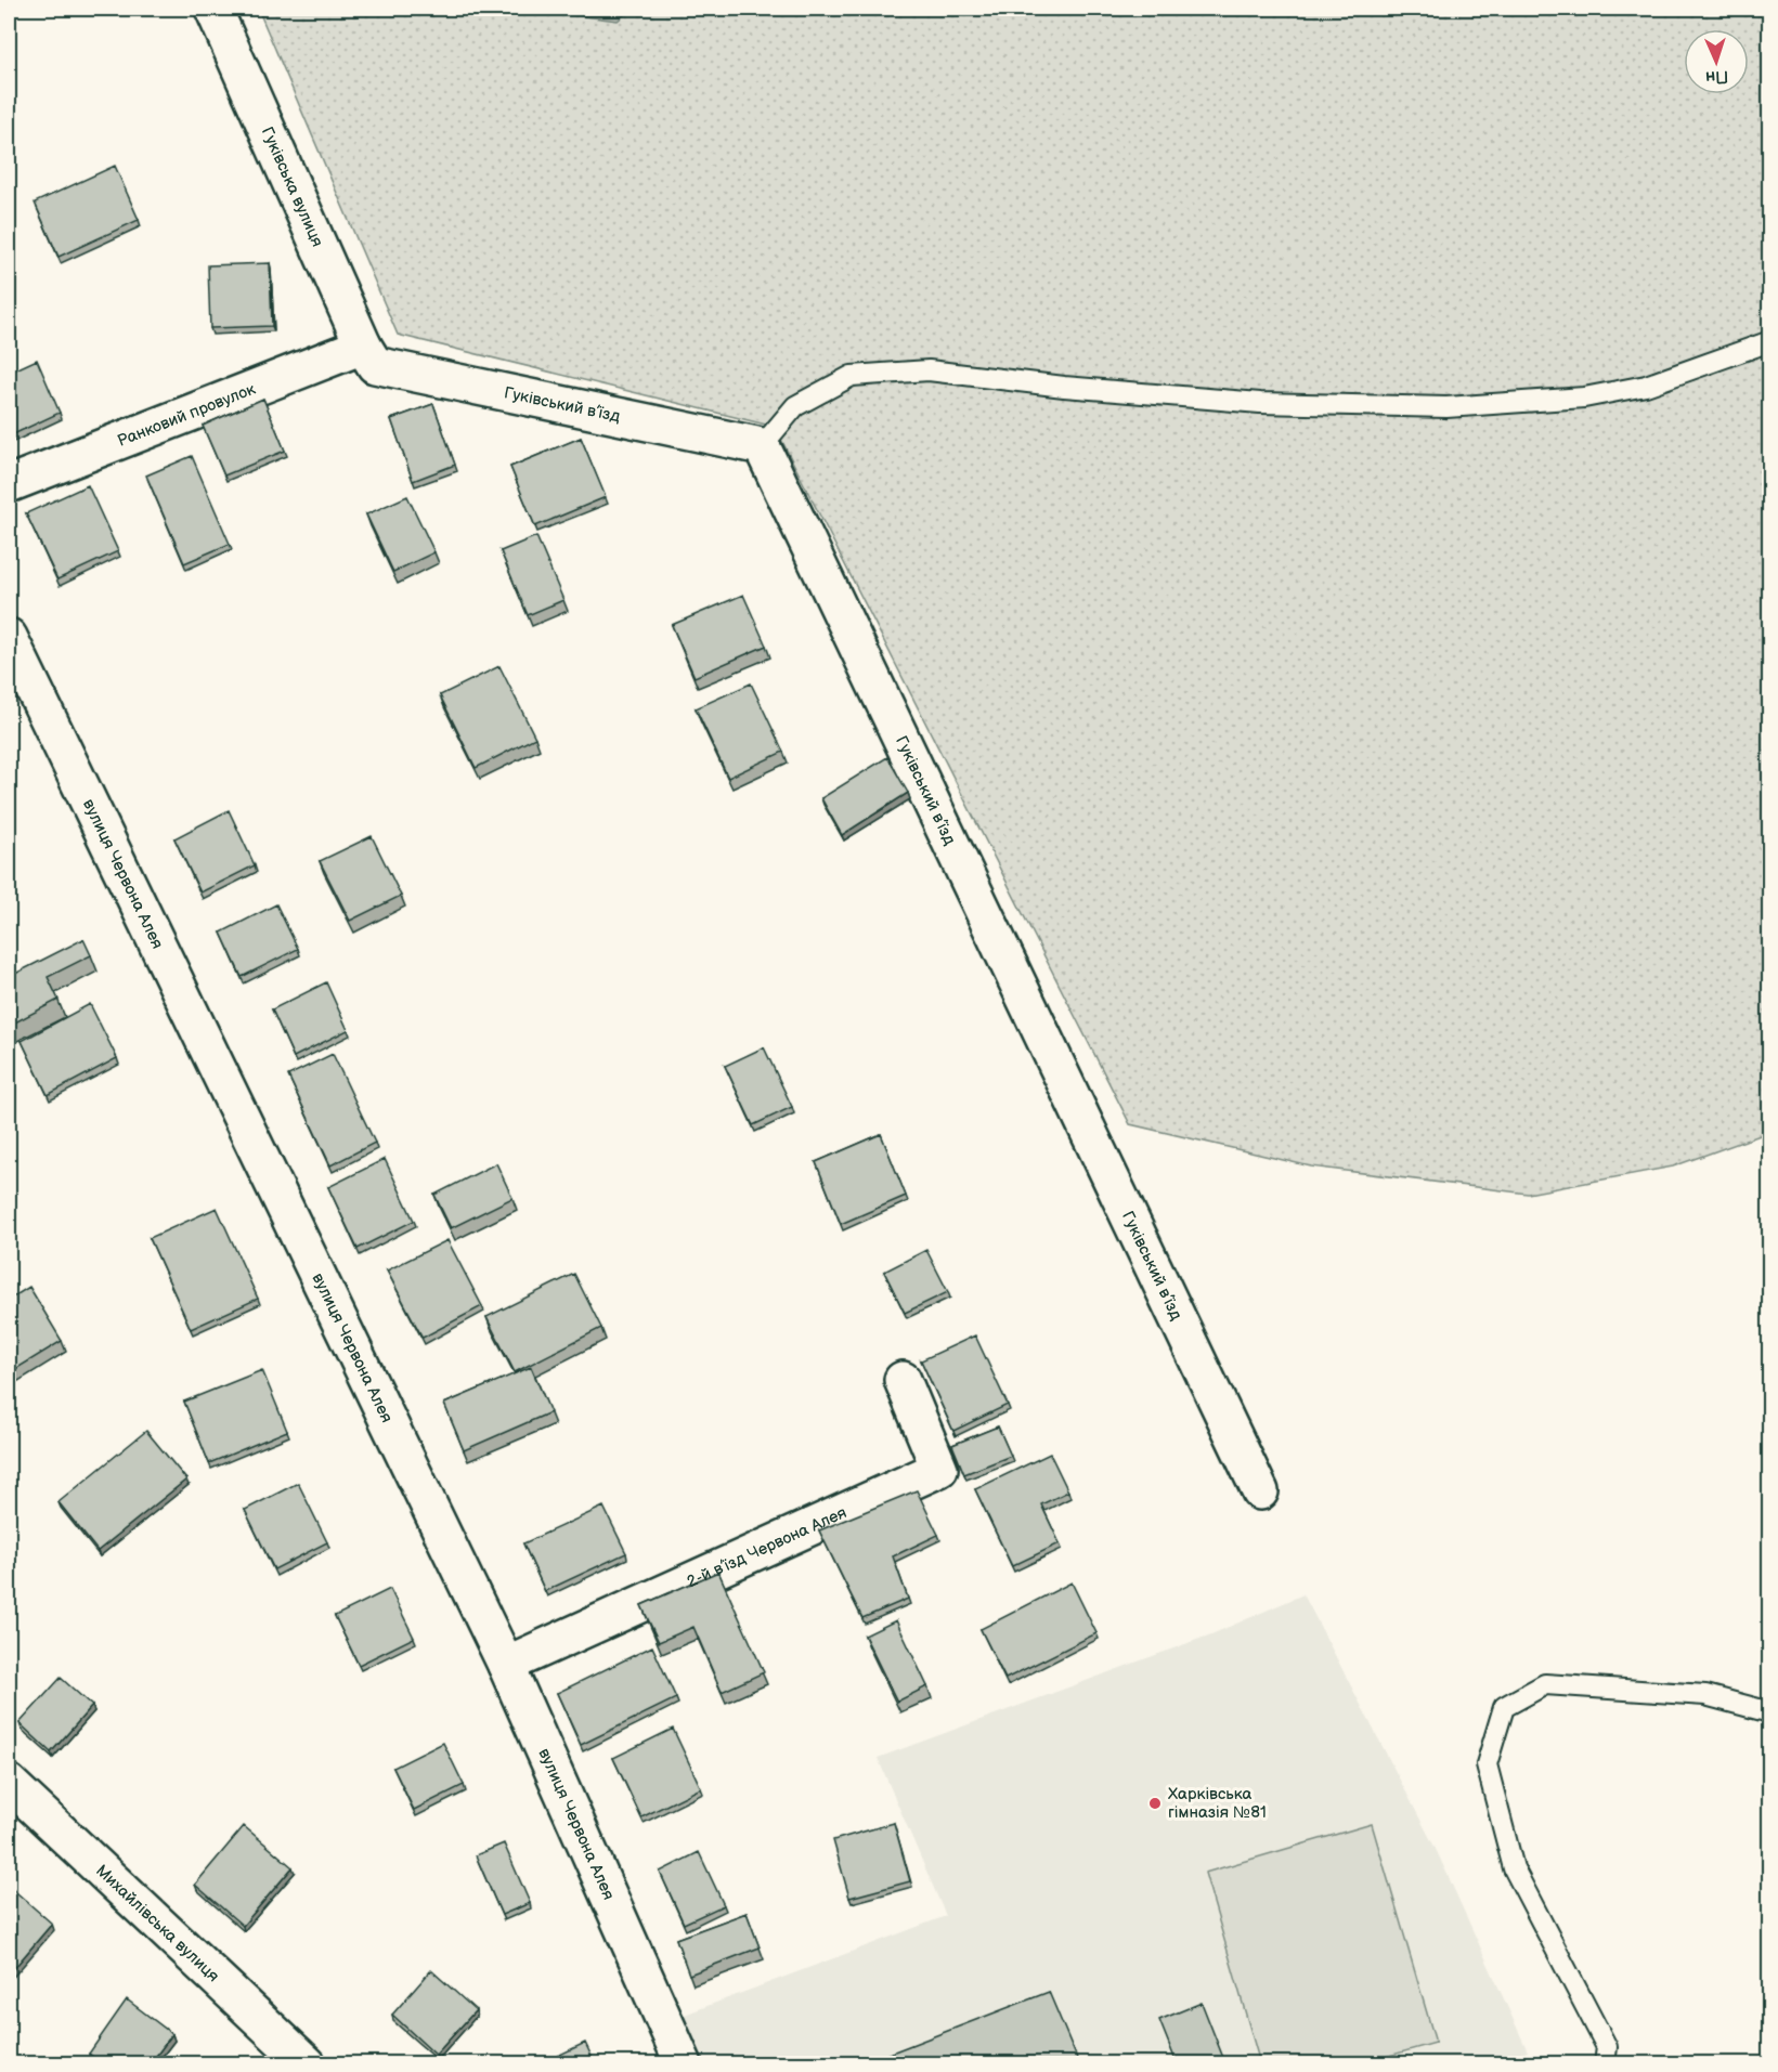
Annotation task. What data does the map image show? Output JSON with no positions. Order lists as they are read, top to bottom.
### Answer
{
  "streets": {
    "street": [
      "Гуківська вулиця",
      "Гуківський в’їзд",
      "Ранковий провулок",
      "вулиця Червона Алея",
      "2-й в’їзд Червона Алея",
      "Михайлівська вулиця"
    ]
  },
  "crossings": [
    ["Гуківська вулиця", "Гуківський в’їзд"],
    ["Гуківська вулиця", "Ранковий провулок"],
    ["Гуківський в’їзд", "Ранковий провулок"],
    ["вулиця Червона Алея", "2-й в’їзд Червона Алея"]
  ],
  "places": ["Харківська гімназія №81"],
  "north": "bottom"
}
